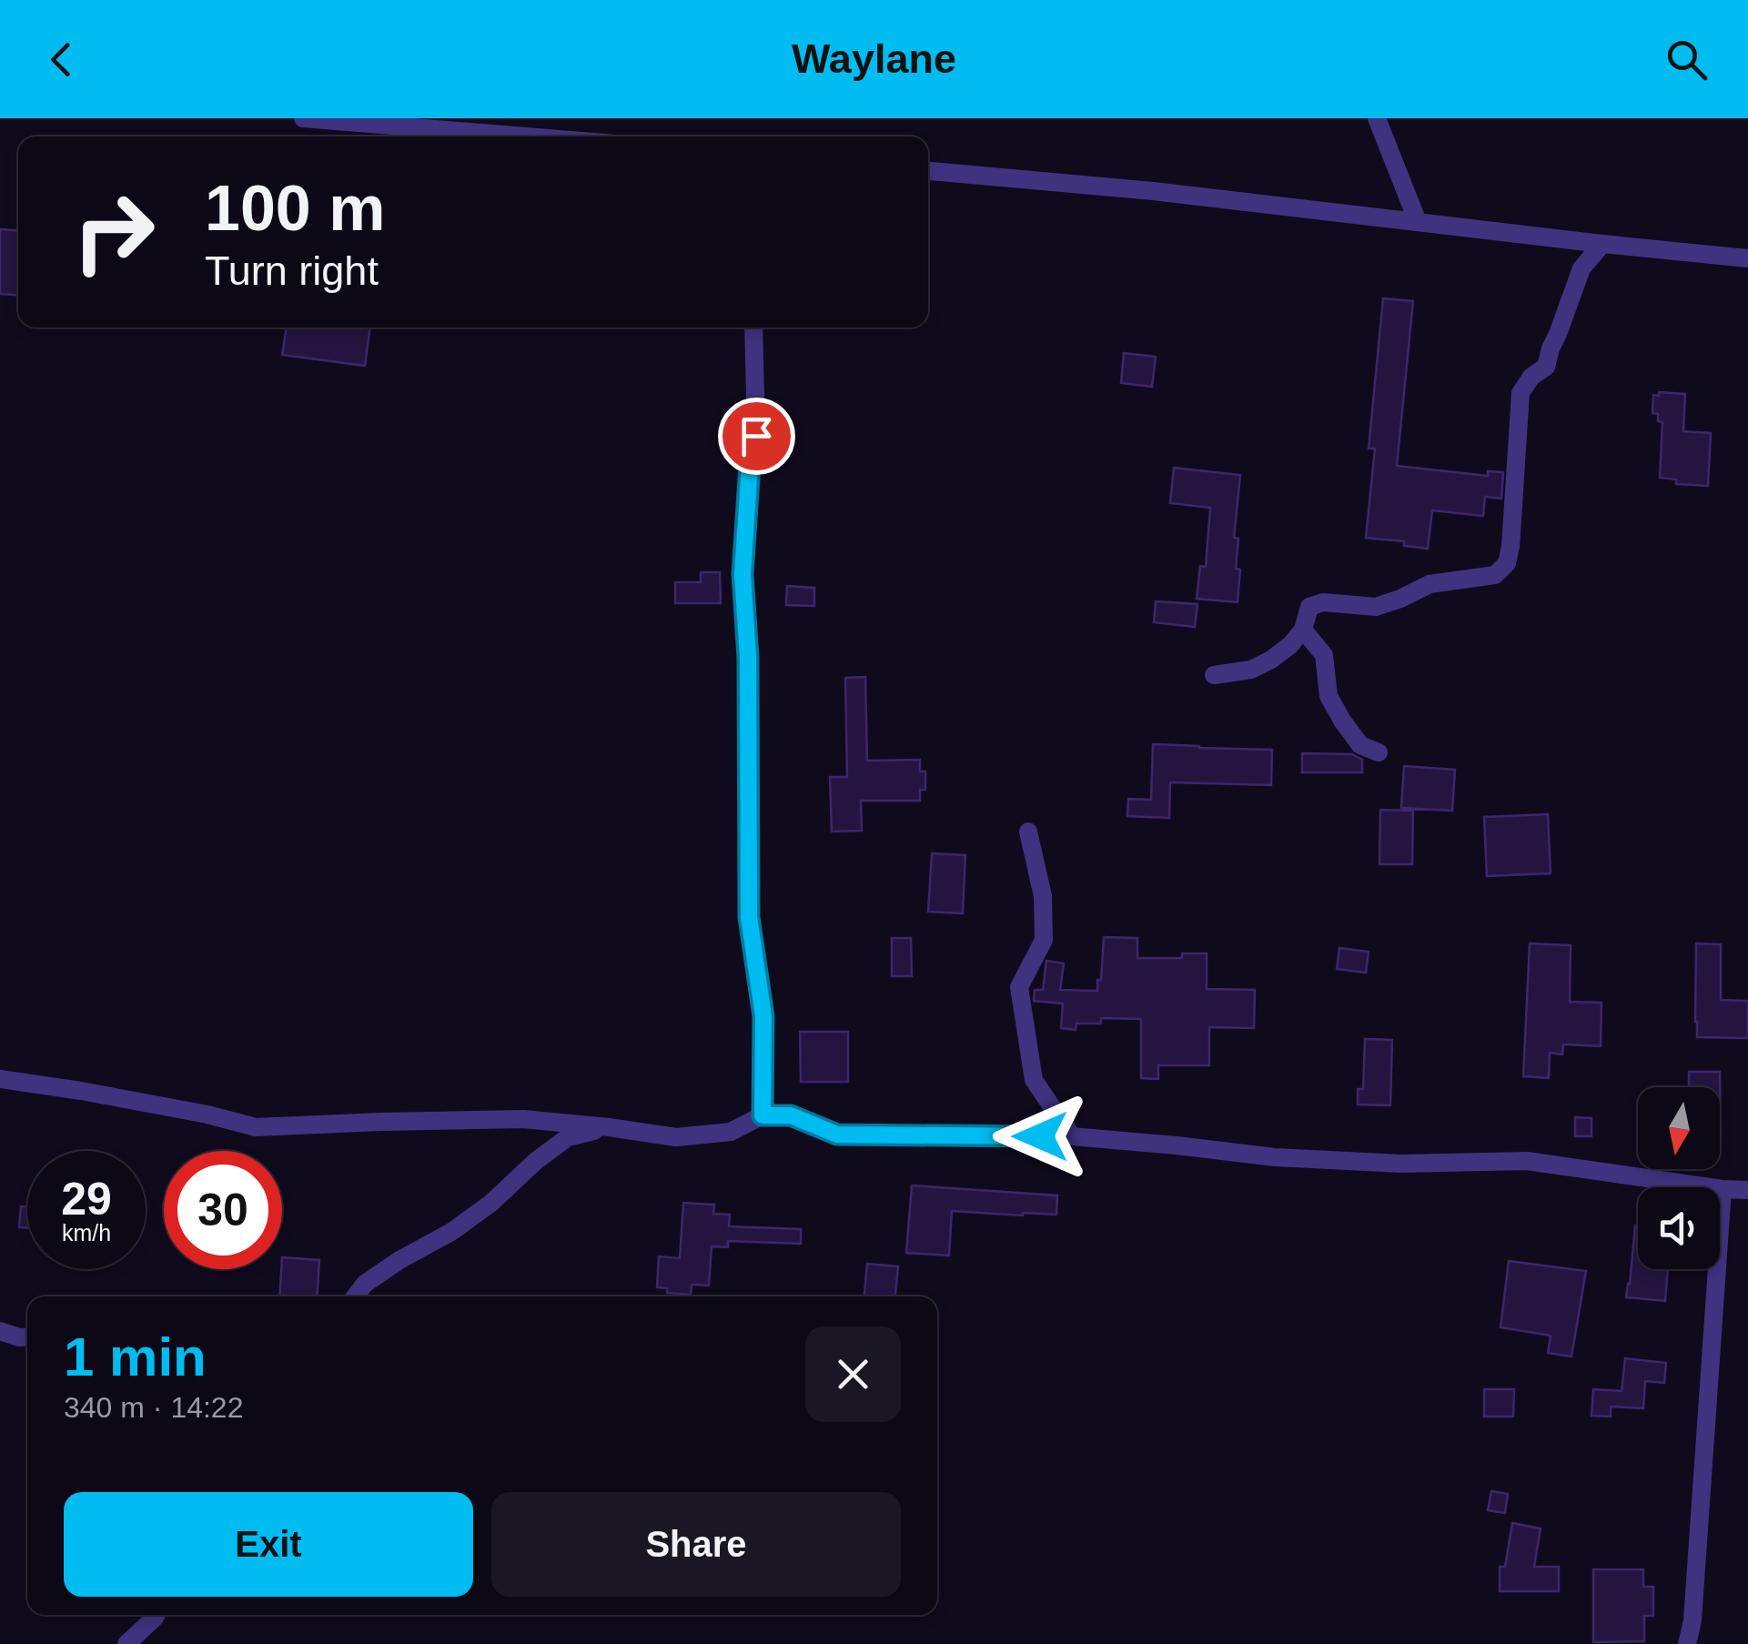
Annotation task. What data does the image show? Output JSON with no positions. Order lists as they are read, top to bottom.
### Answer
{
  "north": "bottom",
  "page": {
    "header": "Waylane",
    "turn": ["100 m", "Turn right"],
    "speed": "29 km/h",
    "limit": "30",
    "heading": ["1 min", "340 m · 14:22"],
    "buttons": ["Exit", "Share"]
  }
}
